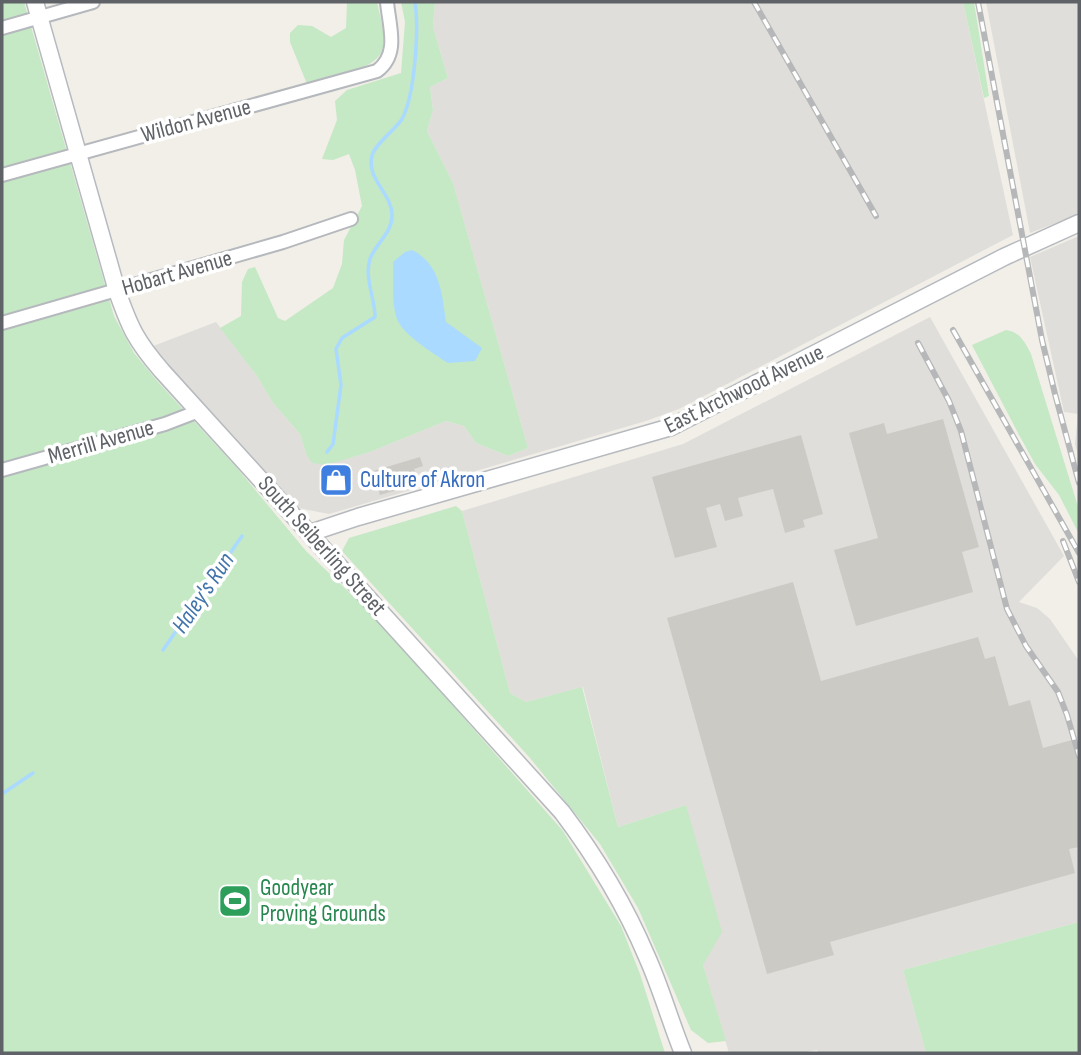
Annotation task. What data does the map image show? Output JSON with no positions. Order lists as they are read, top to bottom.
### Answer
{
  "streets": {
    "main road": ["East Archwood Avenue", "South Seiberling Street"],
    "street": ["Wildon Avenue", "Hobart Avenue", "Merrill Avenue"]
  },
  "crossings": [
    ["Wildon Avenue", "South Seiberling Street"],
    ["Hobart Avenue", "South Seiberling Street"],
    ["East Archwood Avenue", "South Seiberling Street"],
    ["Merrill Avenue", "South Seiberling Street"]
  ],
  "water": ["Haley's Run"],
  "places": {
    "shop": ["Culture of Akron"],
    "sports": ["Goodyear Proving Grounds"]
  }
}
